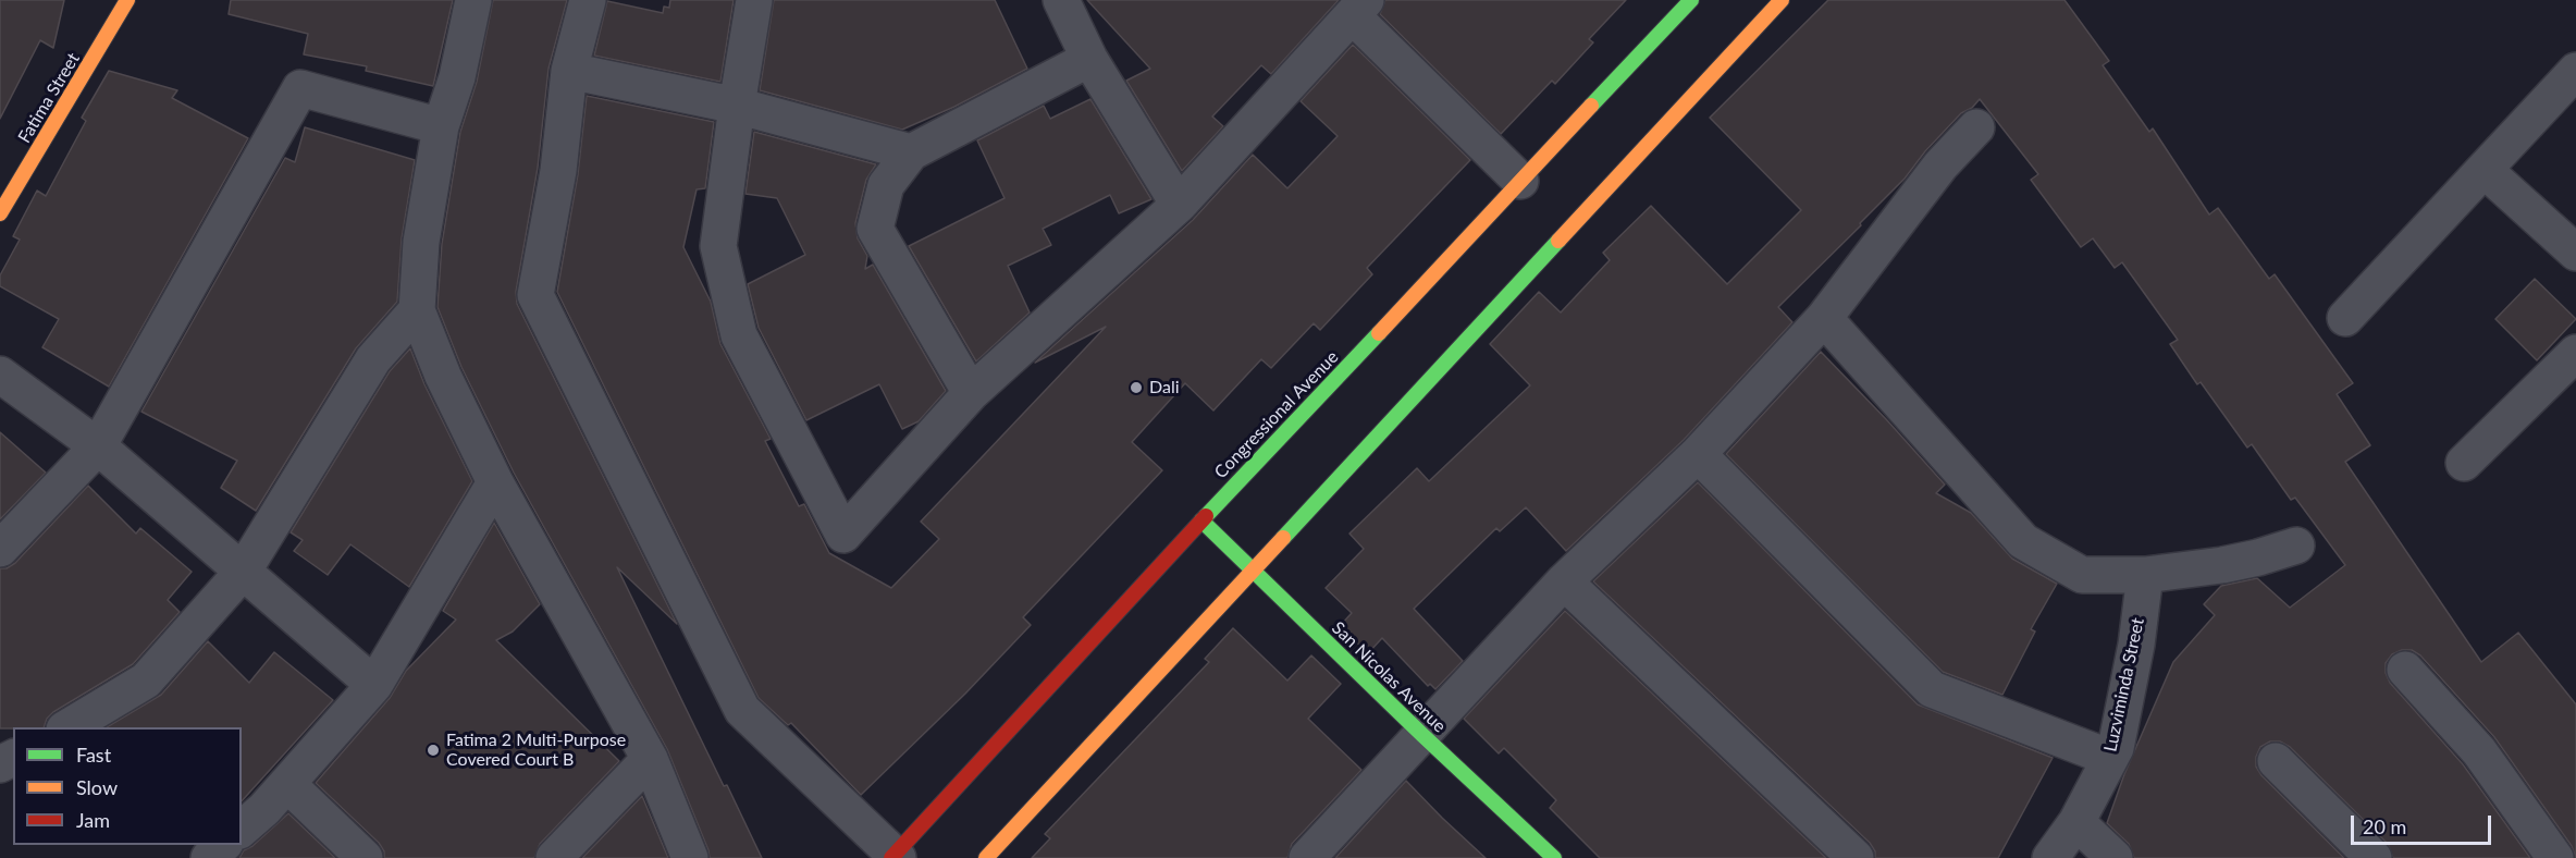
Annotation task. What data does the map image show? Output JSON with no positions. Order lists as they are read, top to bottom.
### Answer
{
  "streets": {
    "main road": ["Fatima Street", "Congressional Avenue", "San Nicolas Avenue"],
    "street": ["Luzviminda Street"]
  },
  "crossings": [
    ["Congressional Avenue", "San Nicolas Avenue"]
  ],
  "places": ["Dali", "Fatima 2 Multi-Purpose Covered Court B"],
  "legend": ["Fast", "Slow", "Jam"],
  "scale_bar": "20 m"
}
